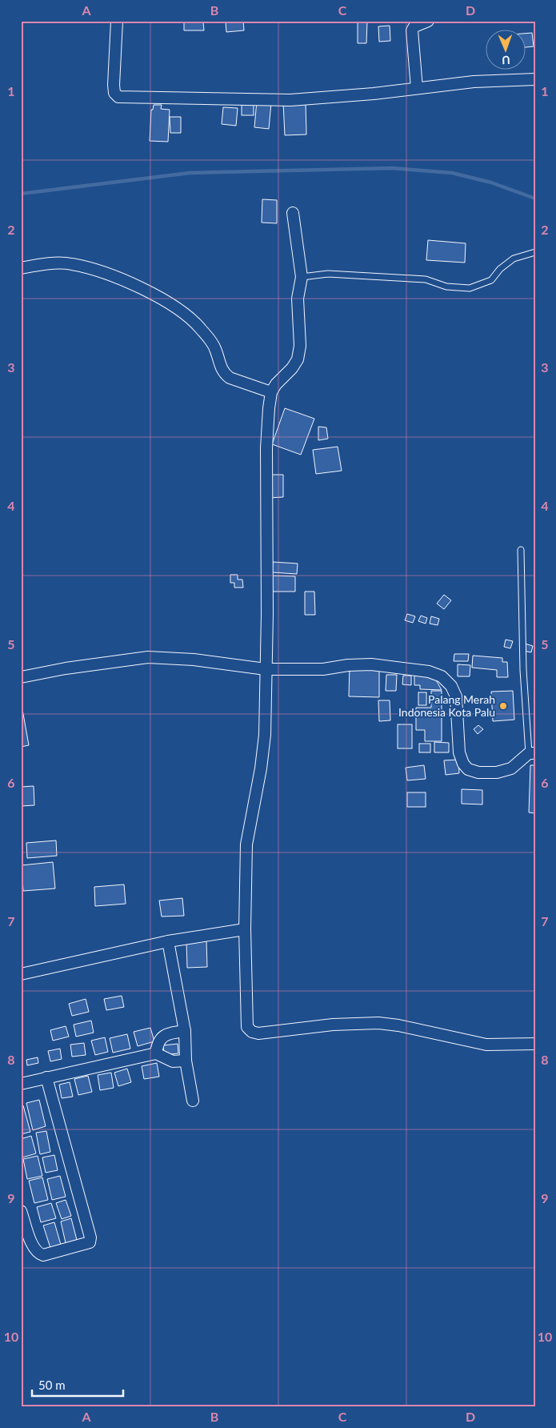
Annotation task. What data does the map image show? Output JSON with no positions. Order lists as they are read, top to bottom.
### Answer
{
  "places": ["Palang Merah Indonesia Kota Palu"],
  "scale_bar": "50 m",
  "north": "bottom",
  "grid": {
    "columns": [
      "A",
      "B",
      "C",
      "D"
    ],
    "rows": [
      "1",
      "2",
      "3",
      "4",
      "5",
      "6",
      "7",
      "8",
      "9",
      "10"
    ]
  }
}
